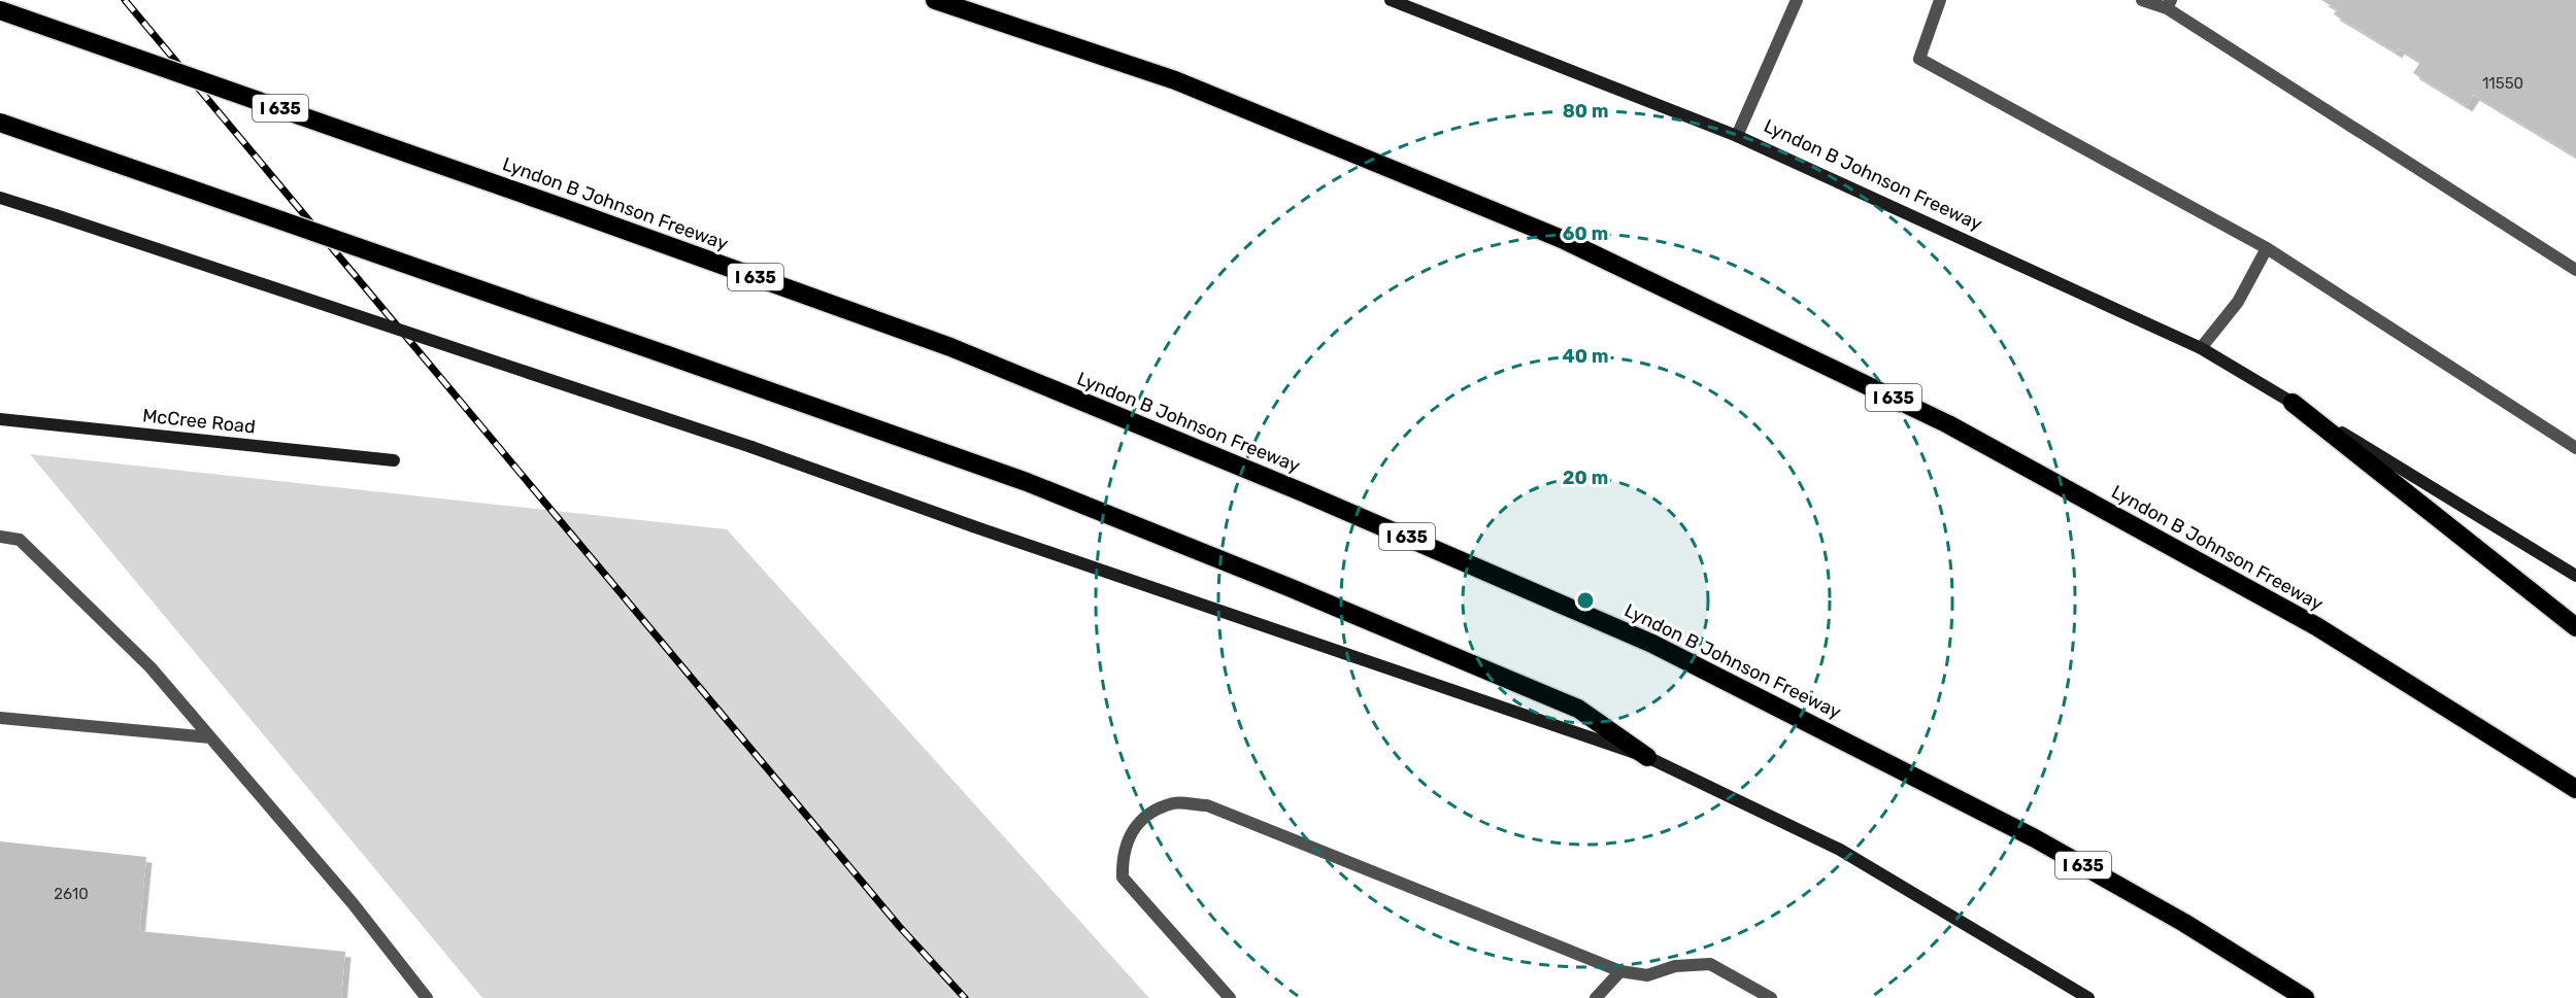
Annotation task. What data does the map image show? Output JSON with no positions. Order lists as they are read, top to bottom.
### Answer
{
  "streets": {
    "highway": ["I 635", "Lyndon B Johnson Freeway"],
    "main road": ["McCree Road"]
  },
  "house_numbers": ["11550", "2610"],
  "rings": [
    "80 m",
    "60 m",
    "40 m",
    "20 m"
  ]
}
